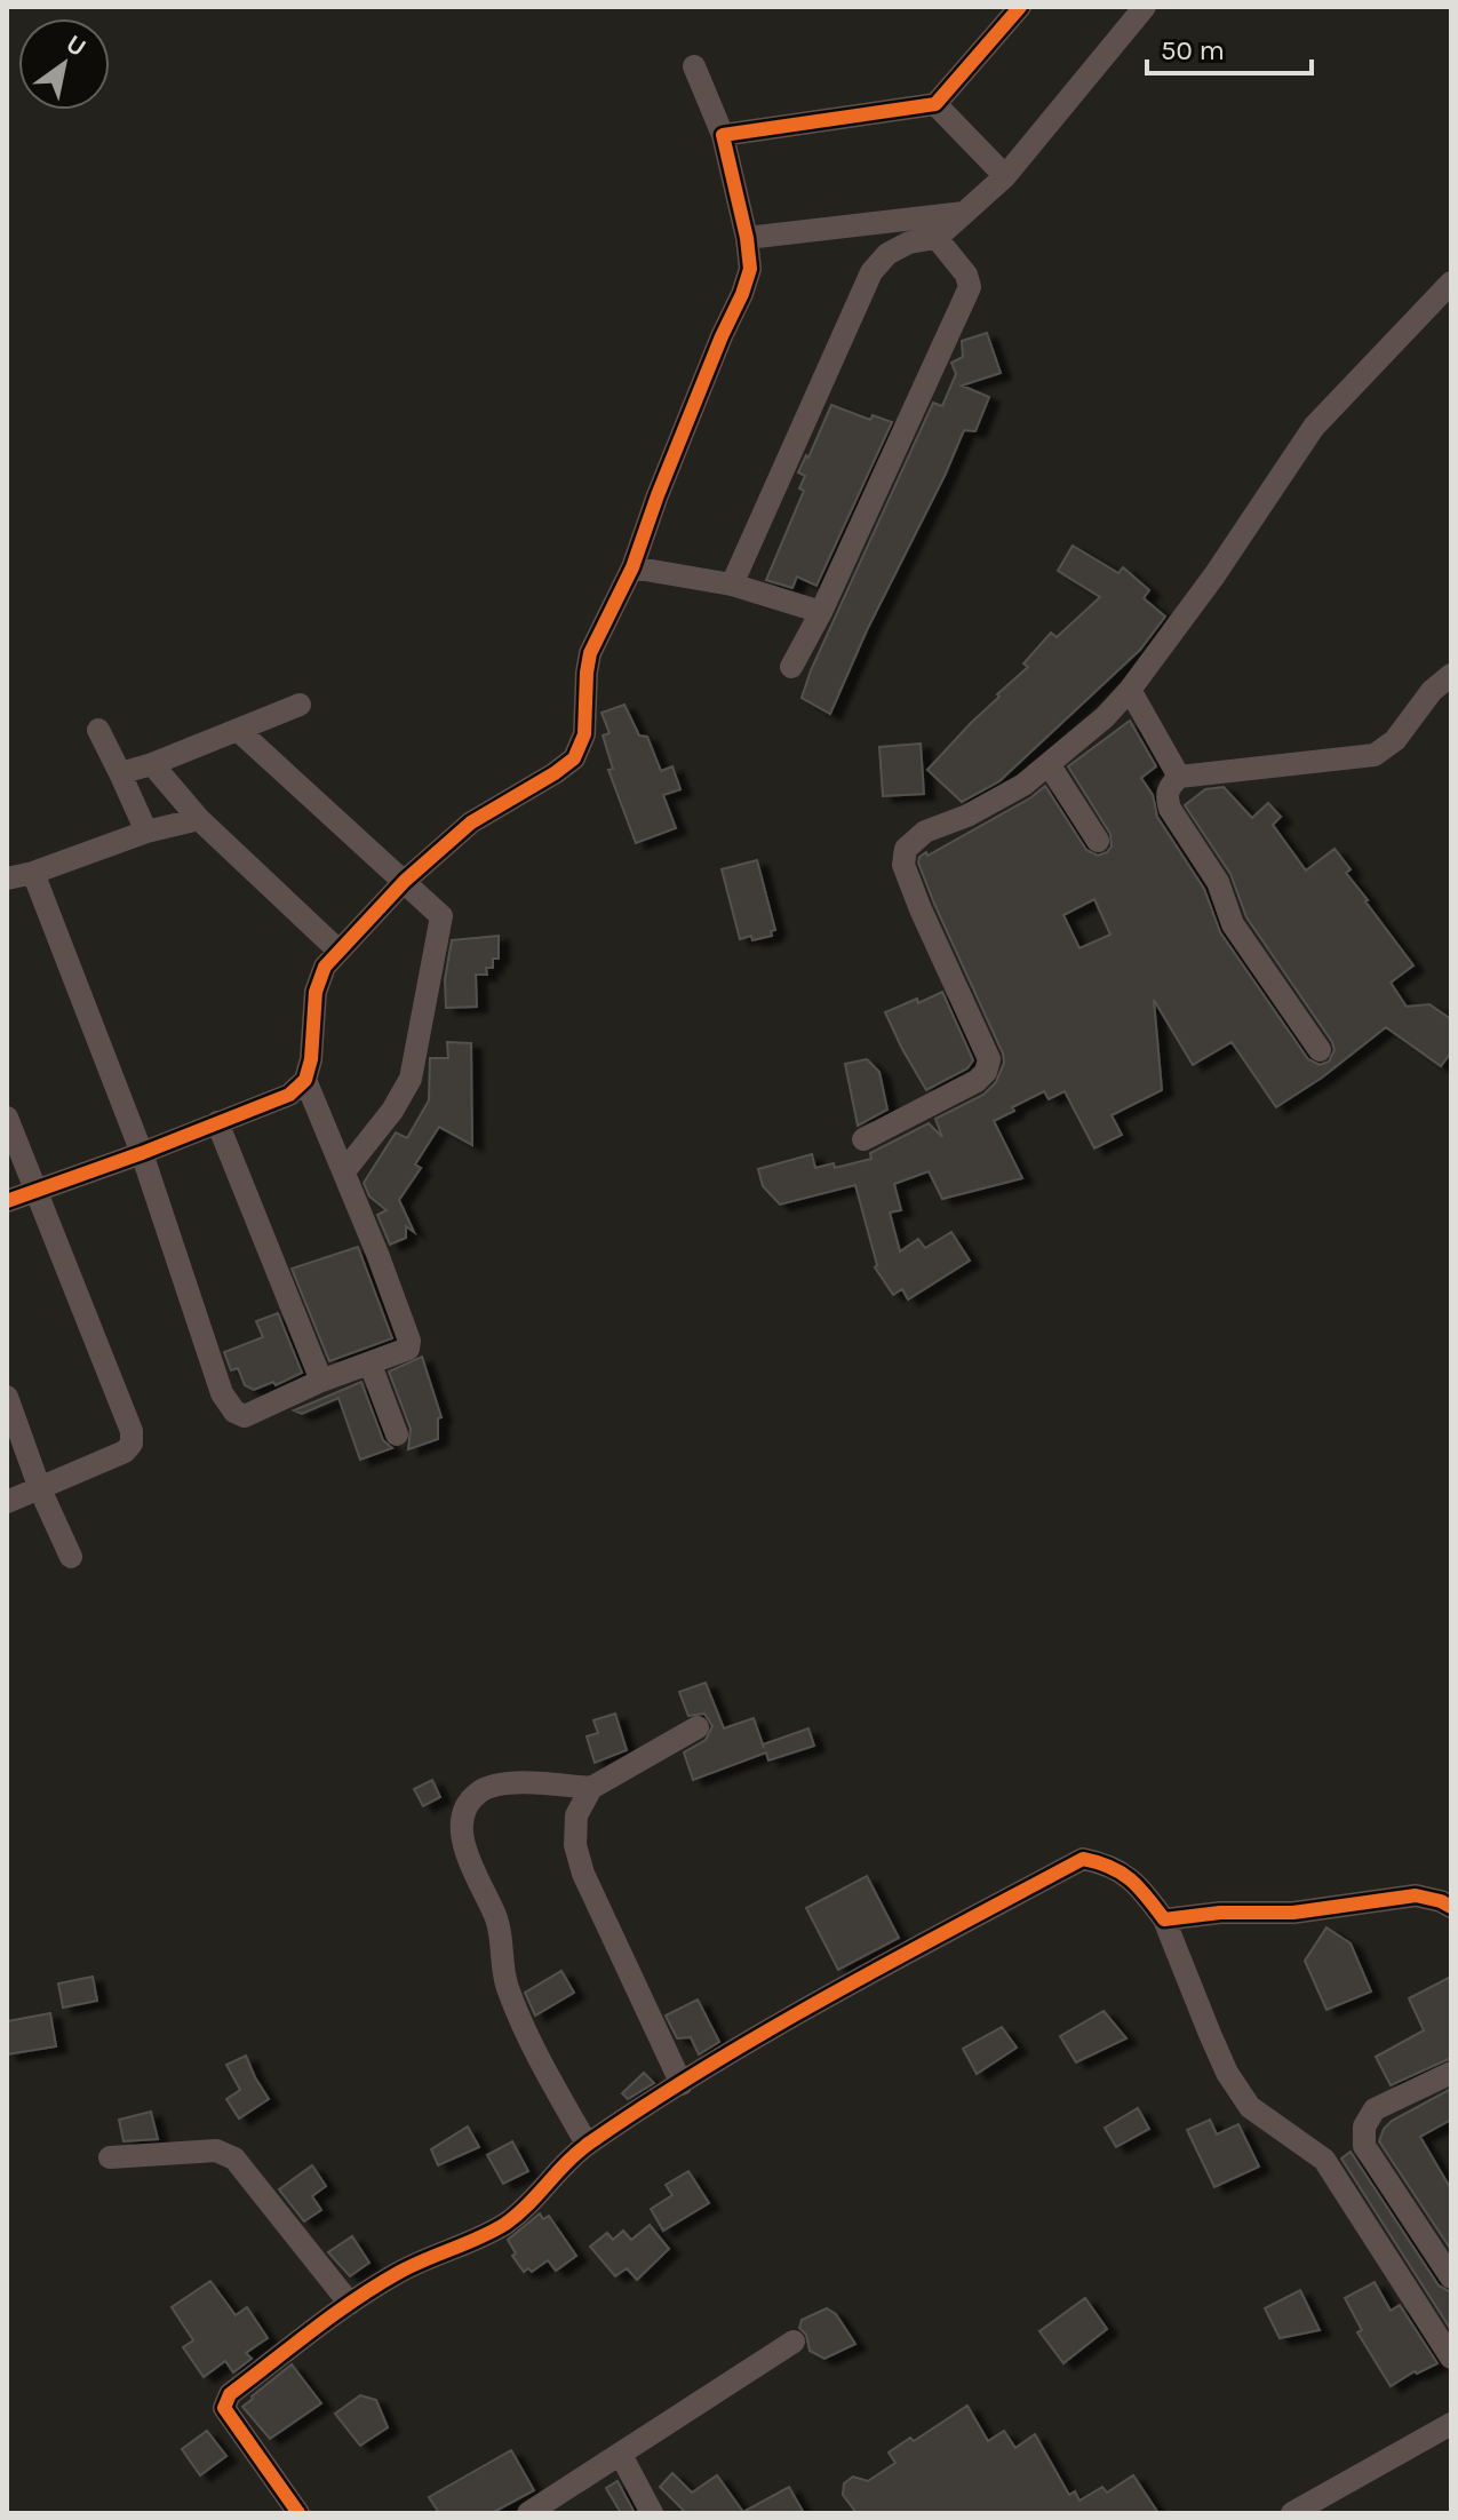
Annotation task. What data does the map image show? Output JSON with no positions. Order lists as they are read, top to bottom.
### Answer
{
  "scale_bar": "50 m",
  "north": "top right"
}
